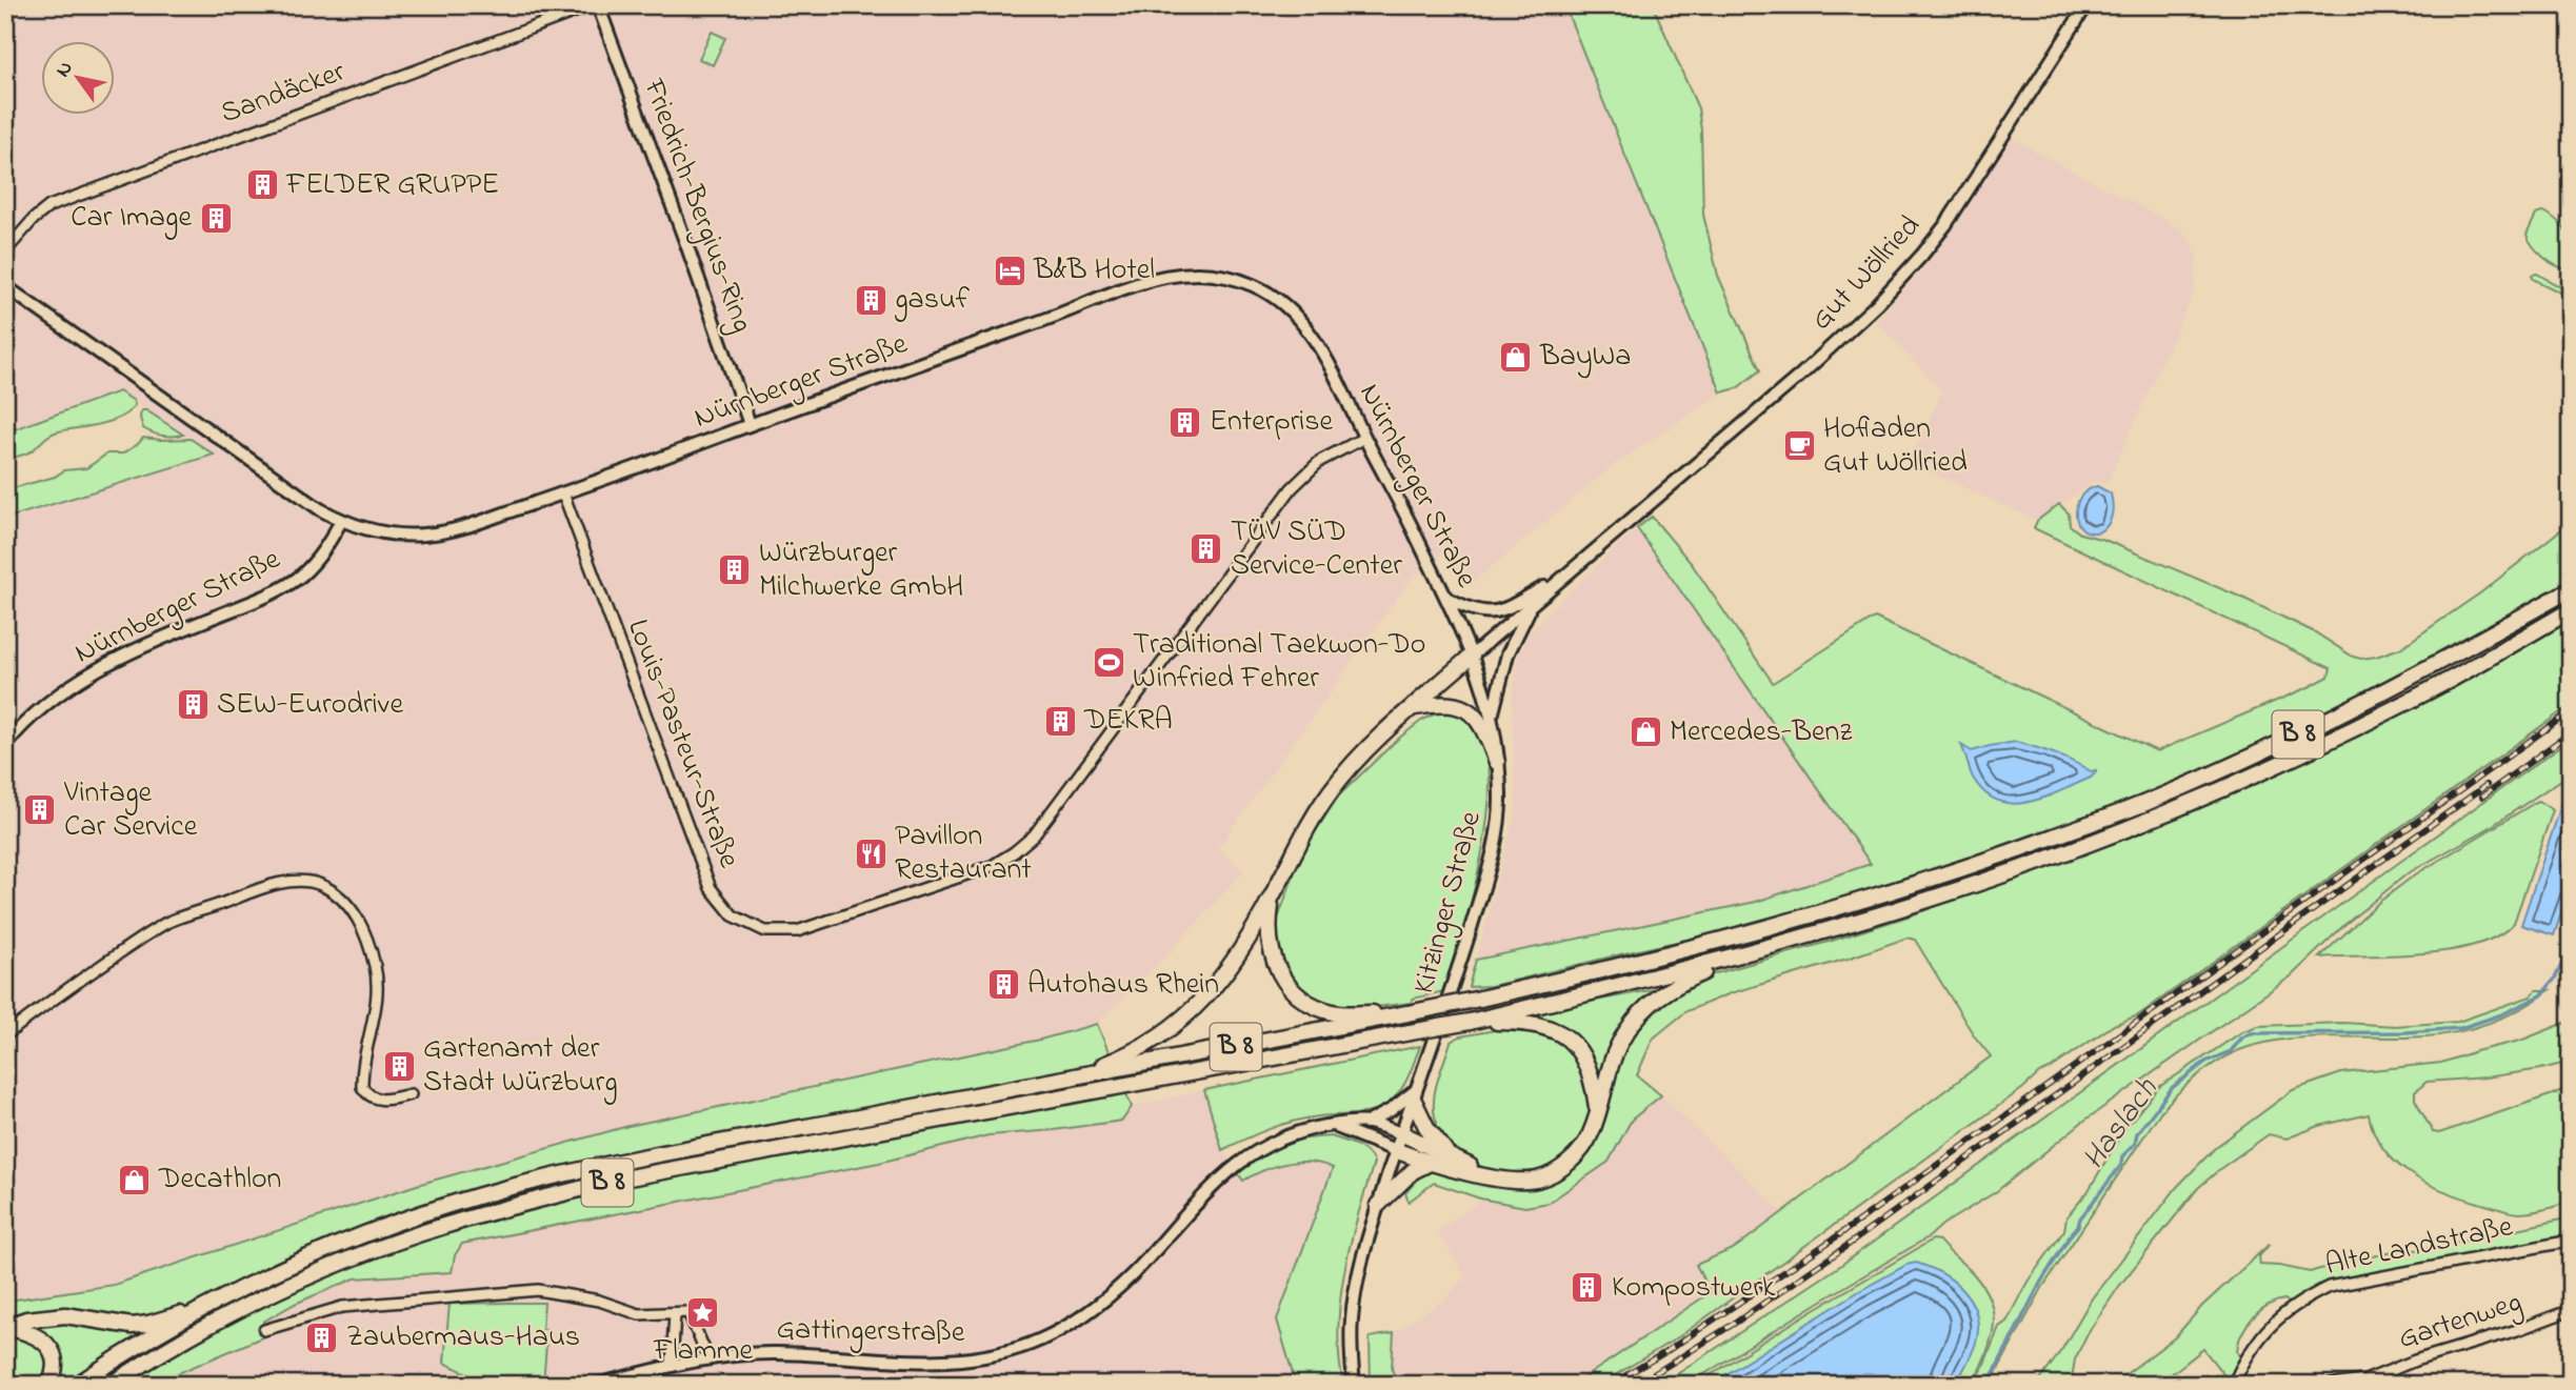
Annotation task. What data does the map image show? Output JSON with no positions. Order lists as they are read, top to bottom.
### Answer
{
  "streets": {
    "highway": ["B 8"],
    "street": [
      "Sandäcker",
      "Friedrich-Bergius-Ring",
      "Gut Wöllried",
      "Nürnberger Straße",
      "Louis-Pasteur-Straße",
      "Kitzinger Straße",
      "Alte Landstraße",
      "Gartenweg",
      "Gattingerstraße"
    ]
  },
  "crossings": [
    ["Sandäcker", "Friedrich-Bergius-Ring"],
    ["Friedrich-Bergius-Ring", "Nürnberger Straße"],
    ["Nürnberger Straße", "Louis-Pasteur-Straße"],
    ["Nürnberger Straße", "Kitzinger Straße"],
    ["Kitzinger Straße", "Gattingerstraße"]
  ],
  "water": ["Haslach"],
  "places": {
    "building": [
      "FELDER GRUPPE",
      "Car Image",
      "gasuf",
      "Enterprise",
      "TÜV SÜD Service-Center",
      "Würzburger Milchwerke GmbH",
      "SEW-Eurodrive",
      "DEKRA",
      "Vintage Car Service",
      "Autohaus Rhein",
      "Gartenamt der Stadt Würzburg",
      "Kompostwerk",
      "Zaubermaus-Haus"
    ],
    "hotel": ["B&B Hotel"],
    "shop": ["BayWa", "Mercedes-Benz", "Decathlon"],
    "cafe": ["Hofladen Gut Wöllried"],
    "sports": ["Traditional Taekwon-Do Winfried Fehrer"],
    "restaurant": ["Pavillon Restaurant"],
    "place": ["Flamme"]
  },
  "north": "top left"
}
